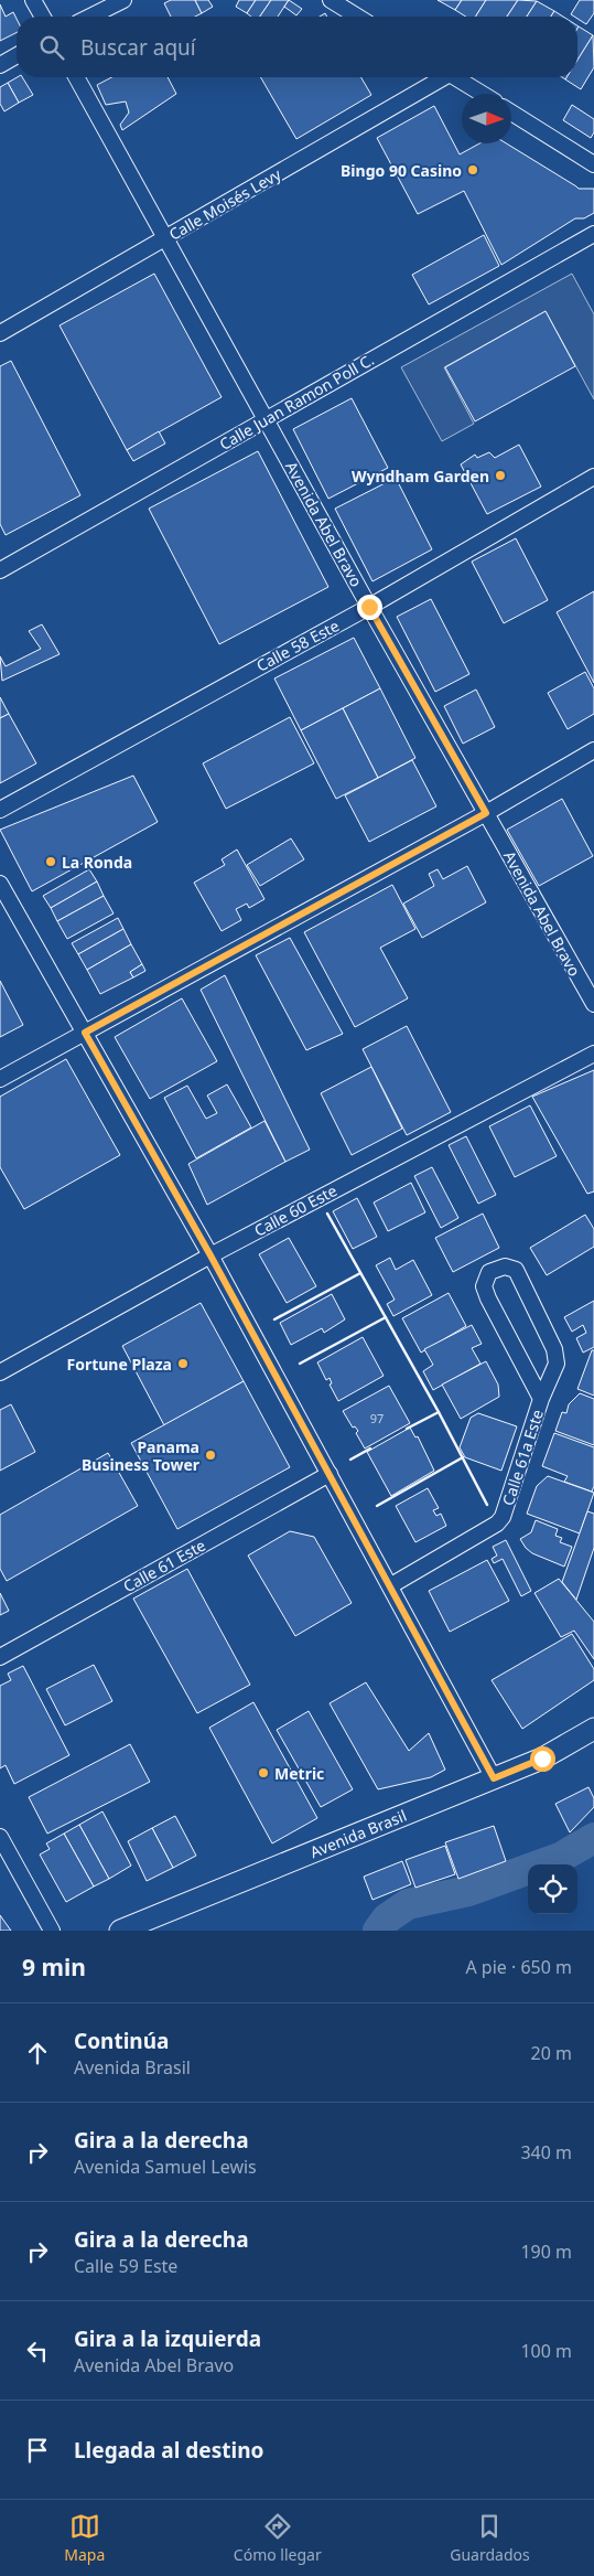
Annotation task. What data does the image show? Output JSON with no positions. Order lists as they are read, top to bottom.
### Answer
{
  "streets": {
    "main road": ["Avenida Brasil"],
    "street": [
      "Calle Moisés Levy",
      "Calle Juan Ramon Poll C.",
      "Avenida Abel Bravo",
      "Calle 58 Este",
      "Calle 60 Este",
      "Calle 61a Este",
      "Calle 61 Este"
    ]
  },
  "crossings": [
    ["Calle Moisés Levy", "Avenida Abel Bravo"],
    ["Calle Juan Ramon Poll C.", "Avenida Abel Bravo"],
    ["Avenida Abel Bravo", "Calle 58 Este"]
  ],
  "places": [
    "Bingo 90 Casino",
    "Wyndham Garden",
    "La Ronda",
    "Fortune Plaza",
    "Panama Business Tower",
    "Metric"
  ],
  "house_numbers": ["97"],
  "north": "right",
  "page": {
    "search": "Buscar aquí",
    "heading": ["9 min", "A pie · 650 m"],
    "list": [
      ["Continúa", "Avenida Brasil", "20 m"],
      ["Gira a la derecha", "Avenida Samuel Lewis", "340 m"],
      ["Gira a la derecha", "Calle 59 Este", "190 m"],
      ["Gira a la izquierda", "Avenida Abel Bravo", "100 m"],
      "Llegada al destino"
    ],
    "nav": ["Mapa", "Cómo llegar", "Guardados"]
  }
}
